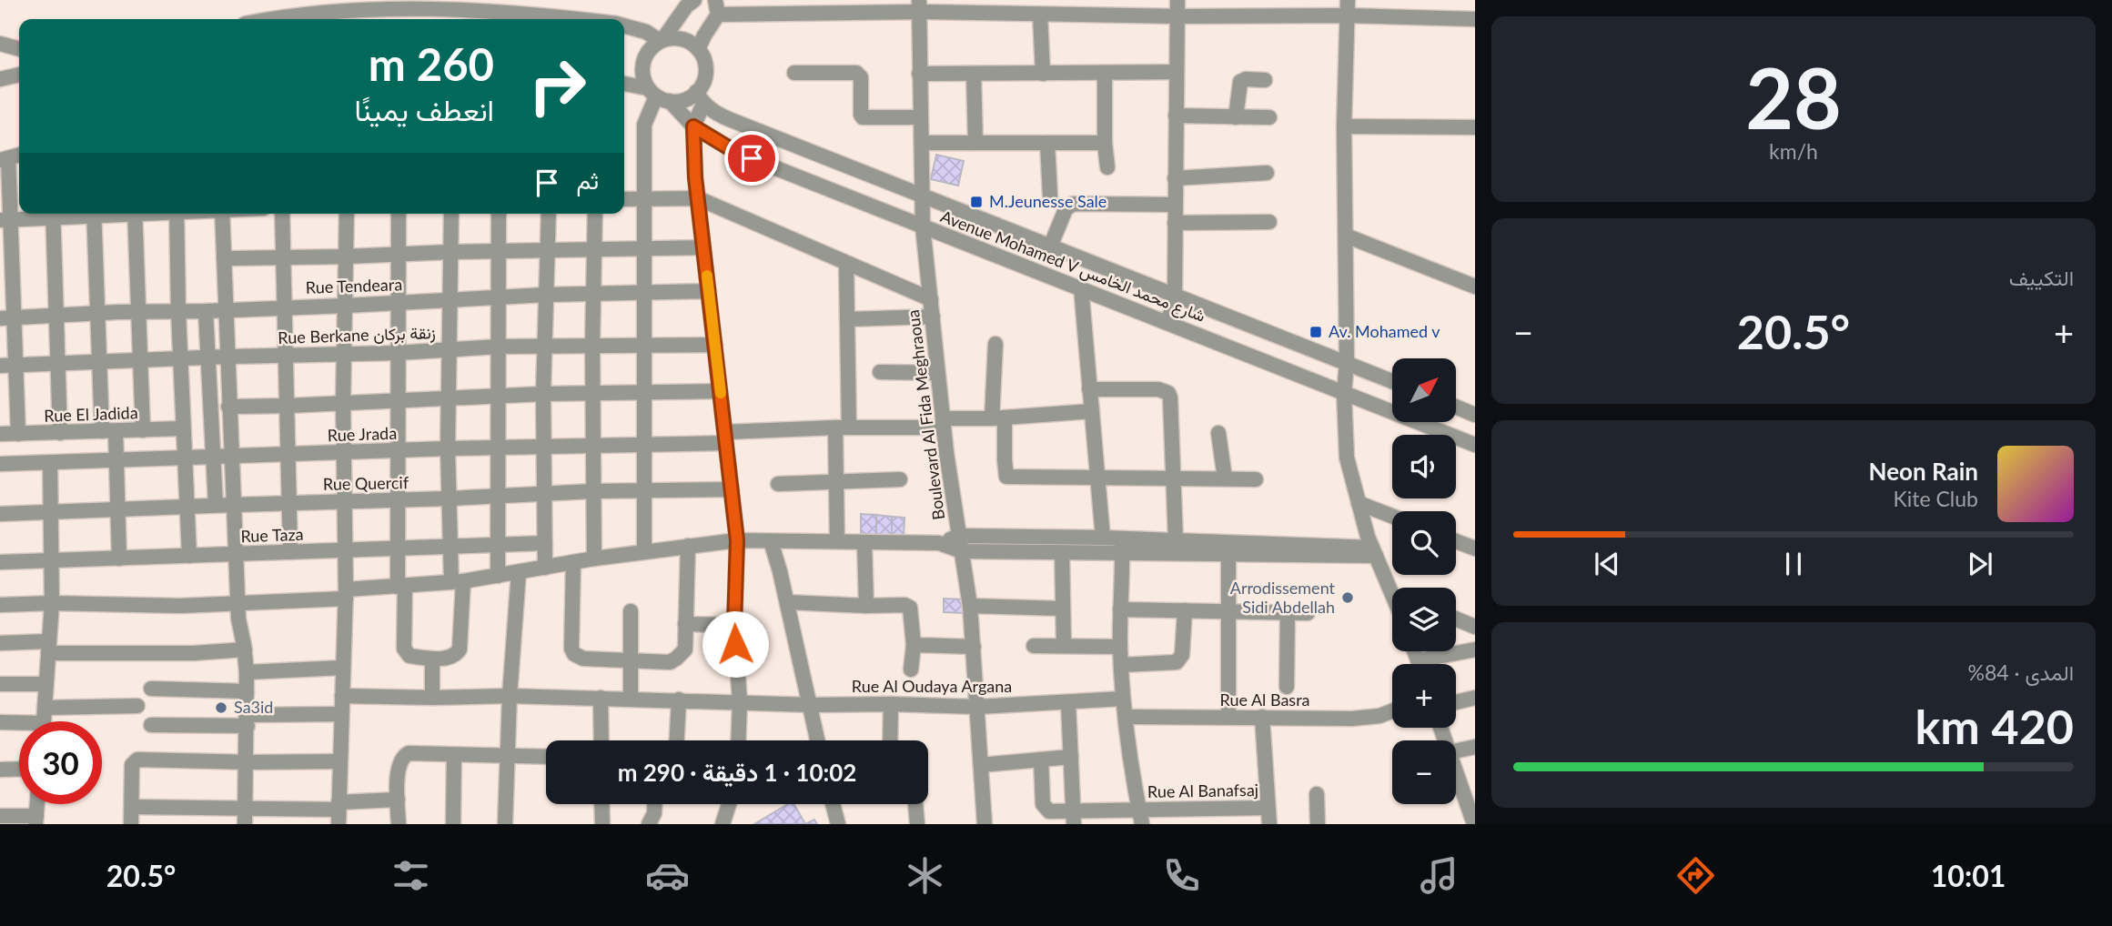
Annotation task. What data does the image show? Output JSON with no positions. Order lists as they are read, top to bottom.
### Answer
{
  "streets": {
    "street": [
      "Avenue Mohamed V شارع محمد الخامس",
      "Rue Tendeara",
      "Rue Berkane زنقة بركان",
      "Rue El Jadida",
      "Boulevard Al Fida Meghraoua",
      "Rue Jrada",
      "Rue Quercif",
      "Rue Taza",
      "Rue Al Oudaya Argana",
      "Rue Al Basra",
      "Rue Al Banafsaj"
    ]
  },
  "crossings": [
    ["Avenue Mohamed V شارع محمد الخامس", "Boulevard Al Fida Meghraoua"],
    ["Boulevard Al Fida Meghraoua", "Rue Jrada"],
    ["Boulevard Al Fida Meghraoua", "Rue Al Oudaya Argana"]
  ],
  "places": {
    "transit": ["M.Jeunesse Sale", "Av. Mohamed v"],
    "other": ["Arrodissement Sidi Abdellah", "Sa3id"]
  },
  "north": "top right",
  "page": {
    "tile": [
      ["28", "km/h"],
      "التكييف",
      ["المدى · 84%", "420 km"]
    ],
    "turn": ["260 m", "انعطف يمينًا"],
    "then": "ثم",
    "heat": ["−", "20.5°", "+"],
    "map_buttons": ["+", "−"],
    "song": ["Neon Rain", "Kite Club"],
    "limit": "30",
    "trip": "10:02 · 1 دقيقة · 290 m",
    "tabs": ["10:01", "20.5°"]
  }
}
